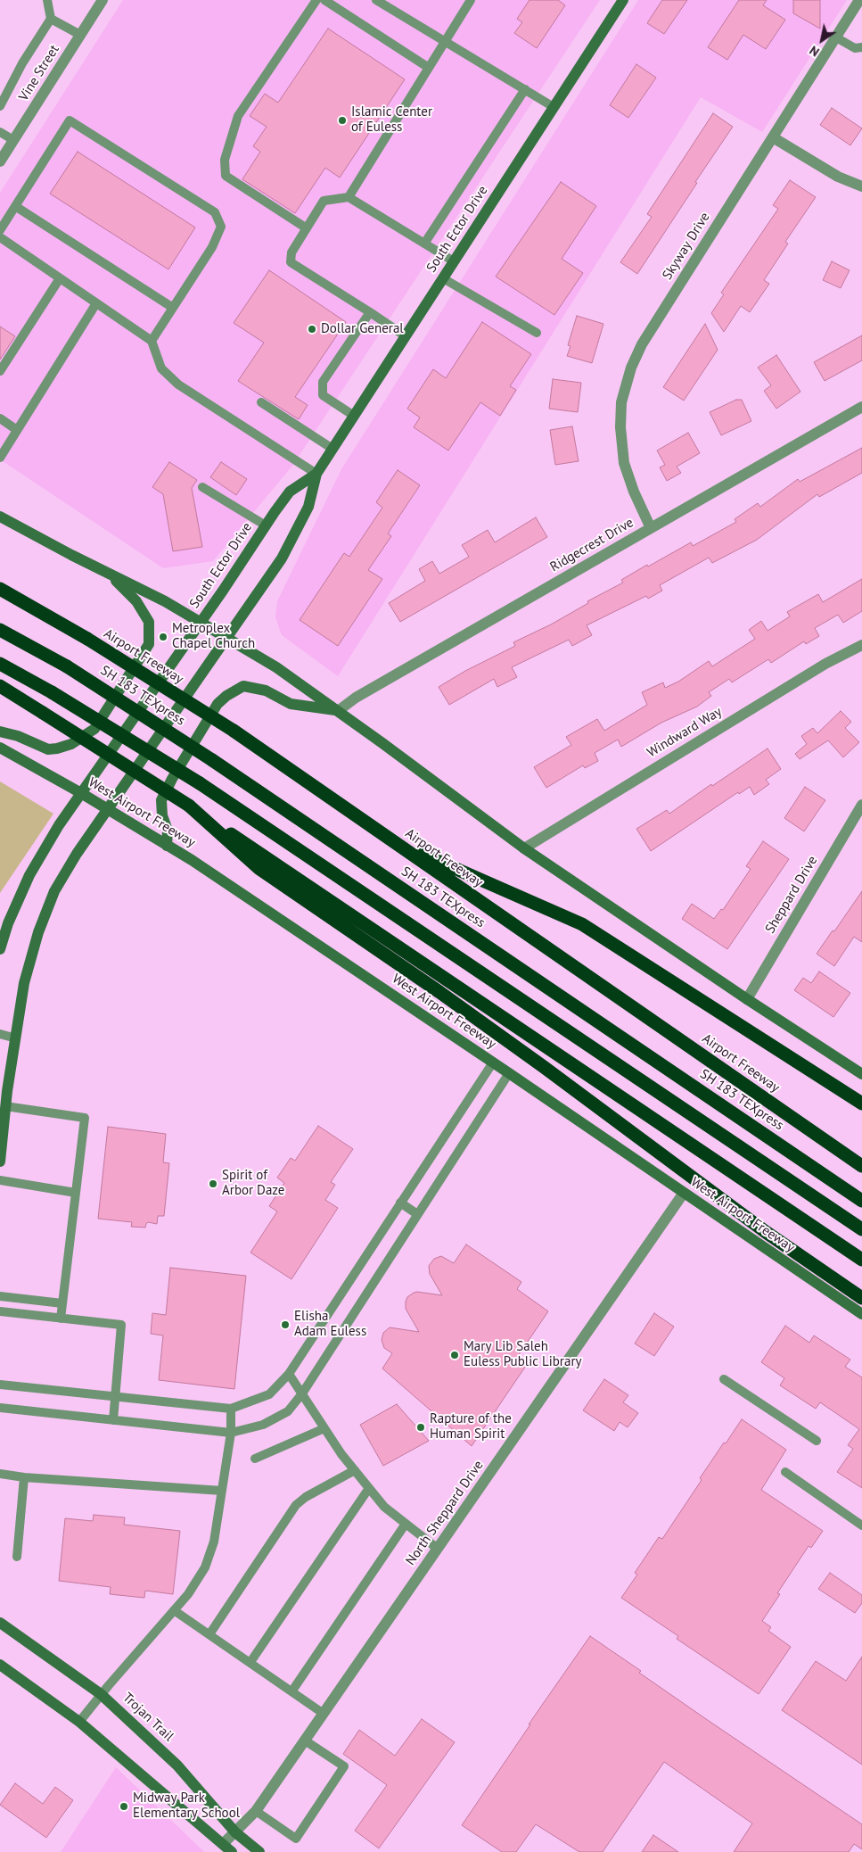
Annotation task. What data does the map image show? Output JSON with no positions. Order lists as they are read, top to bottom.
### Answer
{
  "streets": {
    "highway": ["Airport Freeway", "SH 183 TEXpress"],
    "main road": ["South Ector Drive", "West Airport Freeway", "Trojan Trail"],
    "street": [
      "Vine Street",
      "Skyway Drive",
      "Ridgecrest Drive",
      "Windward Way",
      "Sheppard Drive",
      "North Sheppard Drive"
    ]
  },
  "crossings": [
    ["South Ector Drive", "West Airport Freeway"],
    ["Skyway Drive", "Ridgecrest Drive"],
    ["West Airport Freeway", "North Sheppard Drive"],
    ["North Sheppard Drive", "Trojan Trail"]
  ],
  "places": [
    "Islamic Center of Euless",
    "Dollar General",
    "Metroplex Chapel Church",
    "Spirit of Arbor Daze",
    "Elisha Adam Euless",
    "Mary Lib Saleh Euless Public Library",
    "Rapture of the Human Spirit",
    "Midway Park Elementary School"
  ],
  "north": "bottom left"
}
